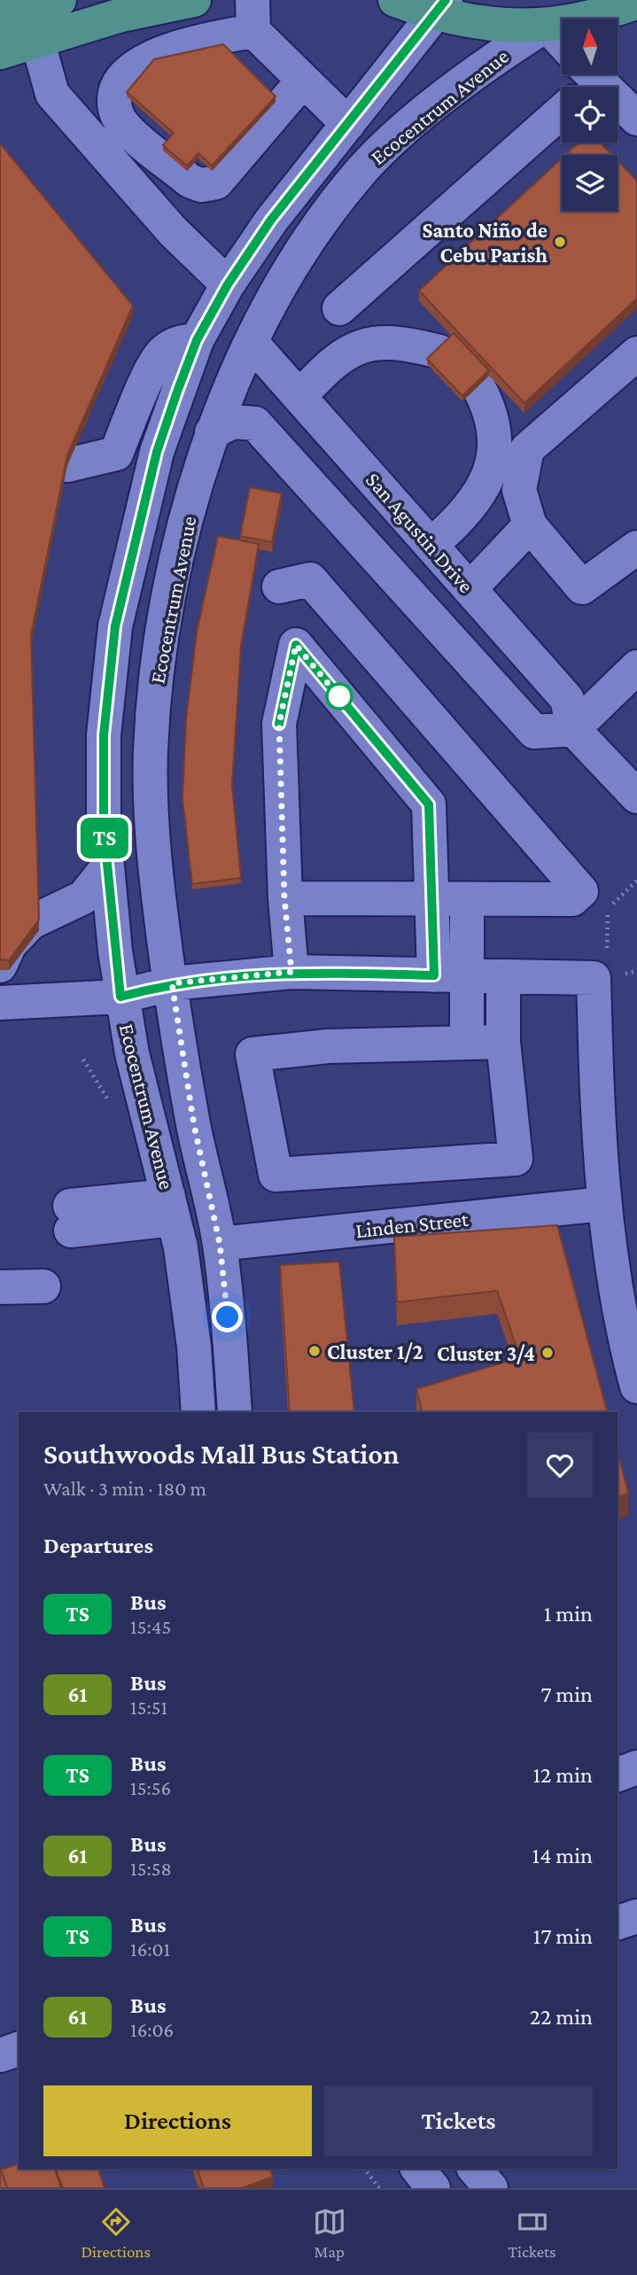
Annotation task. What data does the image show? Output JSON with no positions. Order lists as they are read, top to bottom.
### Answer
{
  "streets": {
    "street": ["Ecocentrum Avenue", "San Agustin Drive", "Linden Street"]
  },
  "crossings": [
    ["Ecocentrum Avenue", "San Agustin Drive"],
    ["Ecocentrum Avenue", "Linden Street"]
  ],
  "places": ["Santo Niño de Cebu Parish", "Cluster 1/2", "Cluster 3/4"],
  "lines": ["bus line TS"],
  "north": "top",
  "page": {
    "on_map": "TS",
    "heading": [
      ["Southwoods Mall Bus Station", "Walk · 3 min · 180 m"],
      "Departures"
    ],
    "list": [
      {
        "mark": "TS",
        "name": "Bus",
        "note": "15:45",
        "value": "1 min"
      },
      {
        "mark": "61",
        "name": "Bus",
        "note": "15:51",
        "value": "7 min"
      },
      {
        "mark": "TS",
        "name": "Bus",
        "note": "15:56",
        "value": "12 min"
      },
      {
        "mark": "61",
        "name": "Bus",
        "note": "15:58",
        "value": "14 min"
      },
      {
        "mark": "TS",
        "name": "Bus",
        "note": "16:01",
        "value": "17 min"
      },
      {
        "mark": "61",
        "name": "Bus",
        "note": "16:06",
        "value": "22 min"
      }
    ],
    "buttons": ["Directions", "Tickets"],
    "tabs": ["Directions", "Map", "Tickets"]
  }
}
